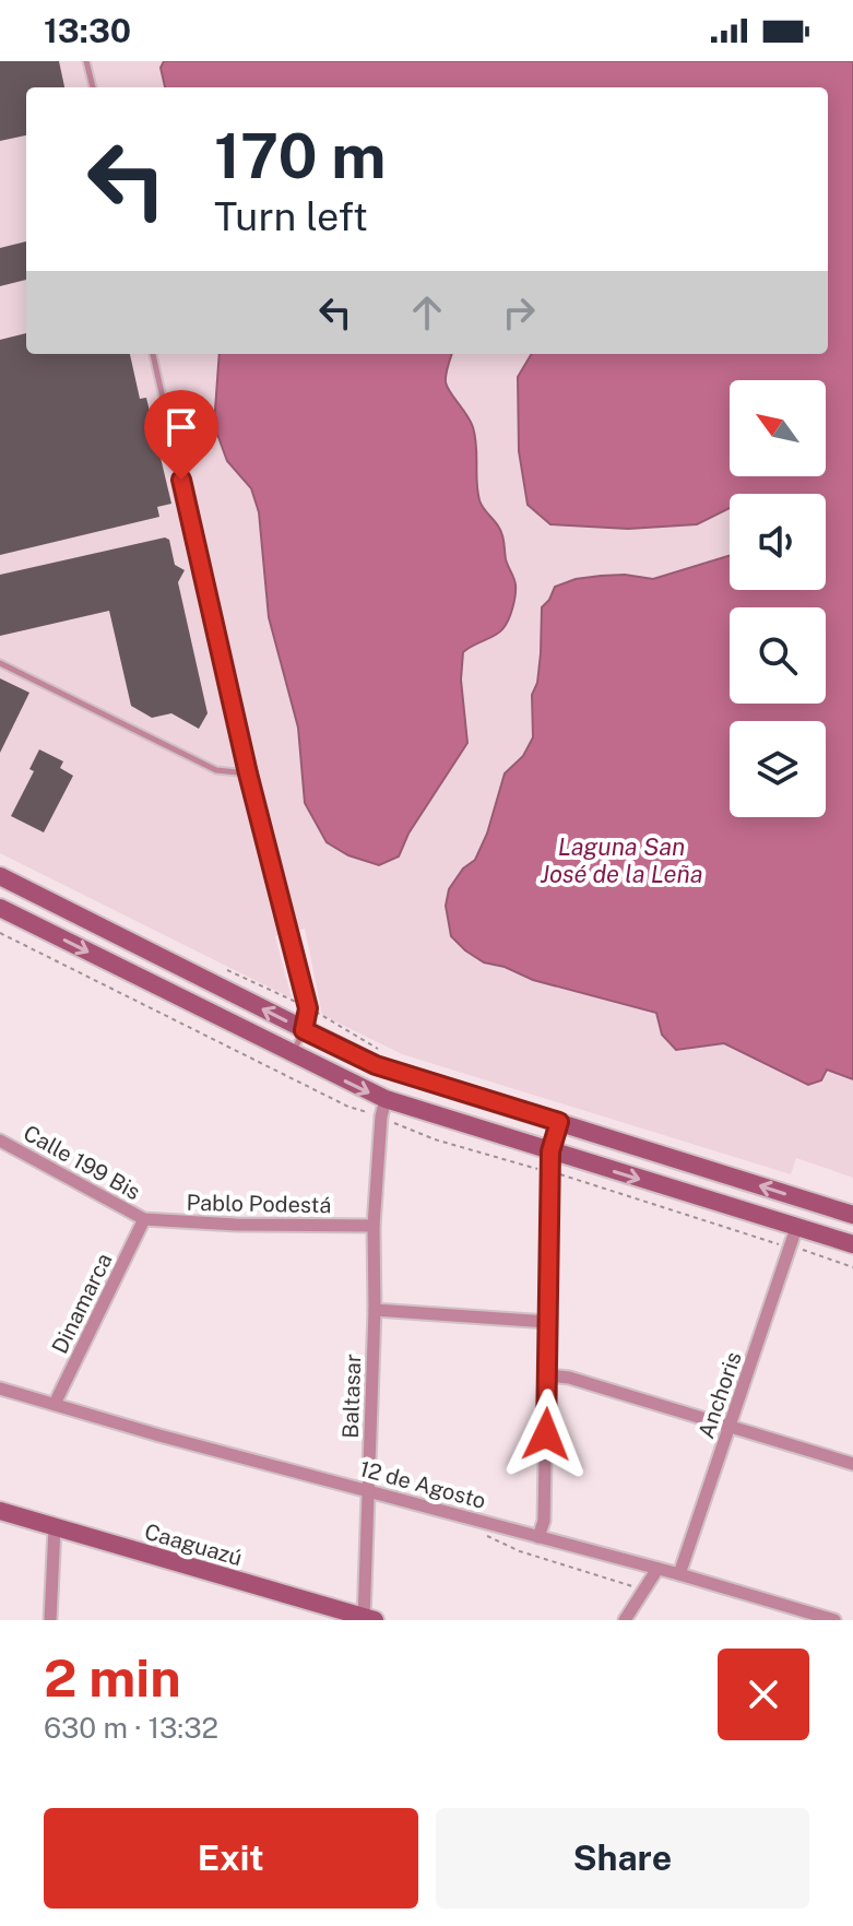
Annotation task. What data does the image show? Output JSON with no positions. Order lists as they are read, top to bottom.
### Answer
{
  "streets": {
    "main road": ["Caaguazú"],
    "street": [
      "Calle 199 Bis",
      "Pablo Podestá",
      "Dinamarca",
      "Anchoris",
      "Baltasar",
      "12 de Agosto"
    ]
  },
  "crossings": [
    ["Calle 199 Bis", "Pablo Podestá"],
    ["Calle 199 Bis", "Dinamarca"],
    ["Pablo Podestá", "Dinamarca"],
    ["Pablo Podestá", "Baltasar"],
    ["Dinamarca", "12 de Agosto"],
    ["Anchoris", "12 de Agosto"],
    ["Baltasar", "12 de Agosto"],
    ["Baltasar", "Caaguazú"]
  ],
  "water": ["Laguna San José de la Leña"],
  "north": "top left",
  "page": {
    "status": "13:30",
    "turn": ["170 m", "Turn left"],
    "heading": ["2 min", "630 m · 13:32"],
    "buttons": ["Exit", "Share"]
  }
}
